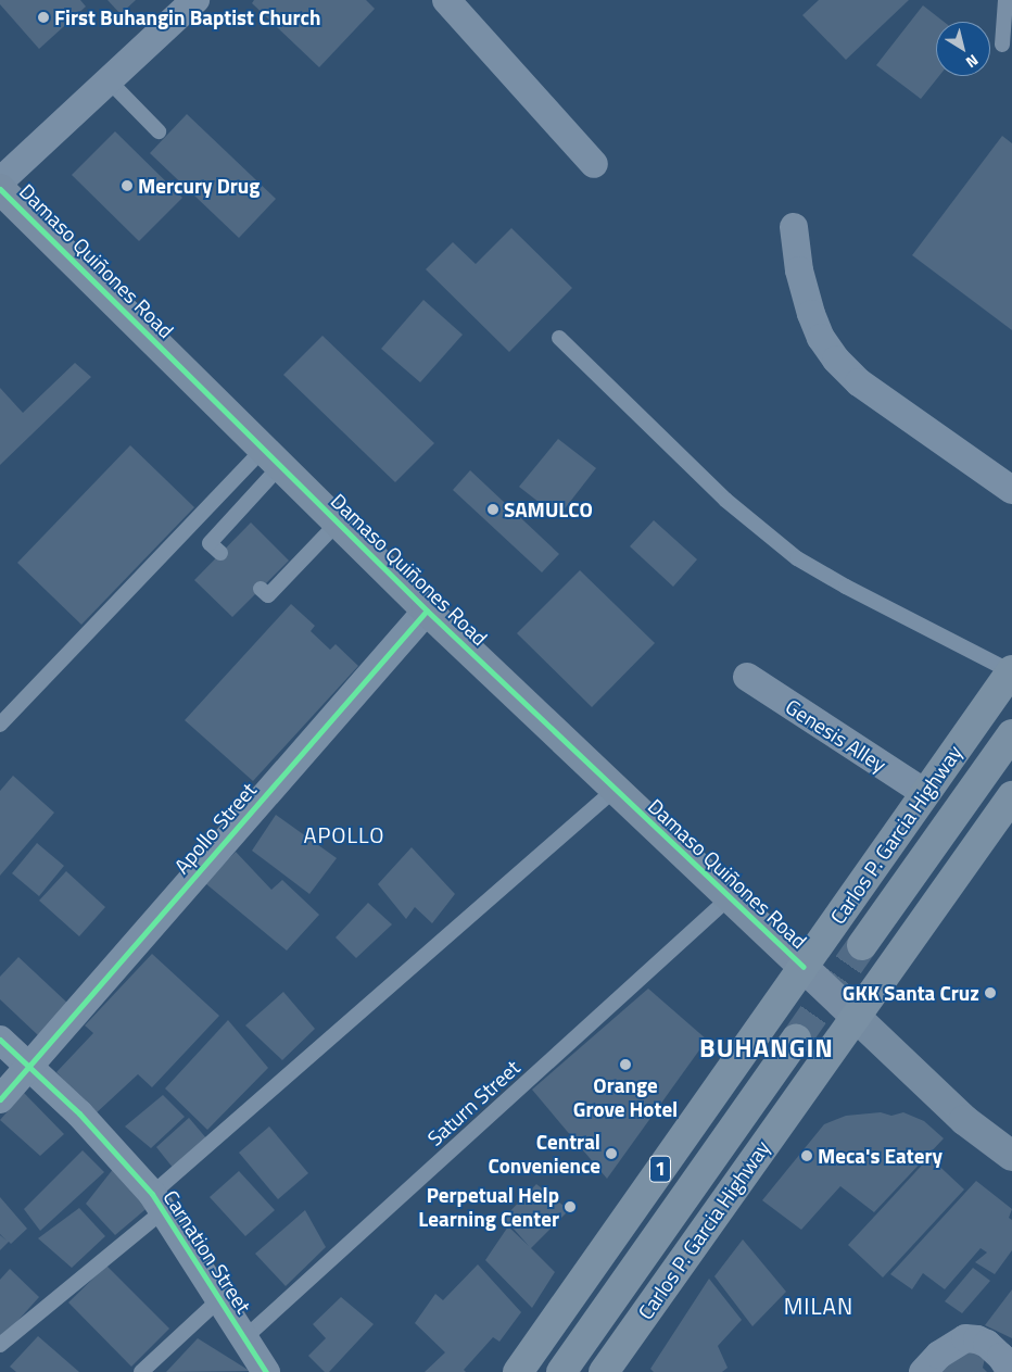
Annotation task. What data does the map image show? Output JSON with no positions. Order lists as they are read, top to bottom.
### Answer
{
  "streets": {
    "highway": ["Carlos P. Garcia Highway", "1"],
    "main road": ["Damaso Quiñones Road"],
    "street": ["Genesis Alley", "Apollo Street", "Carnation Street"],
    "lane": ["Saturn Street"]
  },
  "crossings": [
    ["Damaso Quiñones Road", "Apollo Street"],
    ["Damaso Quiñones Road", "Carlos P. Garcia Highway"],
    ["Damaso Quiñones Road", "Saturn Street"],
    ["Genesis Alley", "Carlos P. Garcia Highway"],
    ["Apollo Street", "Carnation Street"],
    ["Saturn Street", "Carnation Street"]
  ],
  "districts": ["APOLLO", "BUHANGIN", "MILAN"],
  "places": [
    "First Buhangin Baptist Church",
    "Mercury Drug",
    "SAMULCO",
    "GKK Santa Cruz",
    "Orange Grove Hotel",
    "Central Convenience",
    "Meca's Eatery",
    "Perpetual Help Learning Center"
  ],
  "north": "bottom right"
}
